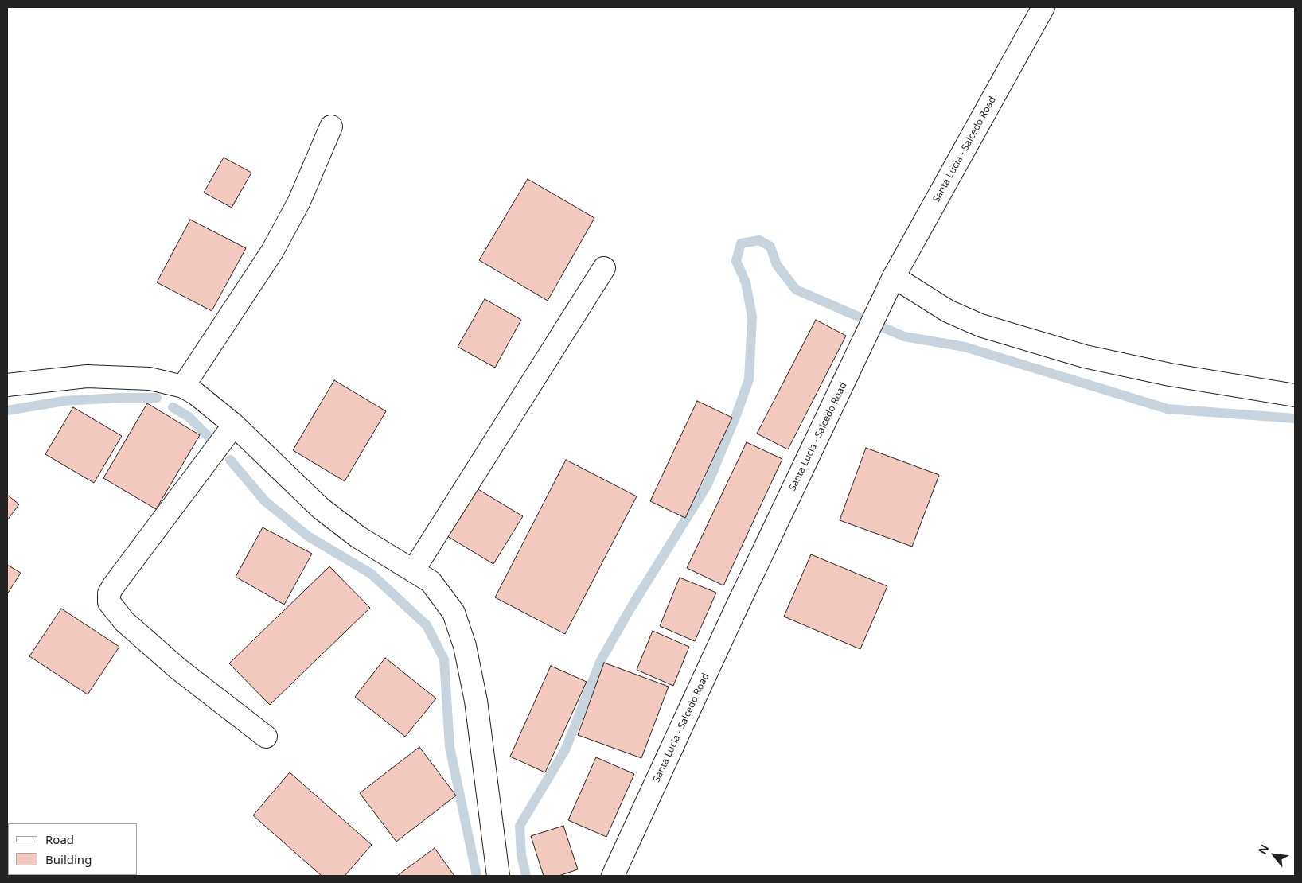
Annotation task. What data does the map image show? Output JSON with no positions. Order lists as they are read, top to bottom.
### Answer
{
  "streets": {
    "street": ["Santa Lucia - Salcedo Road"]
  },
  "legend": ["Road", "Building"],
  "north": "top left"
}
